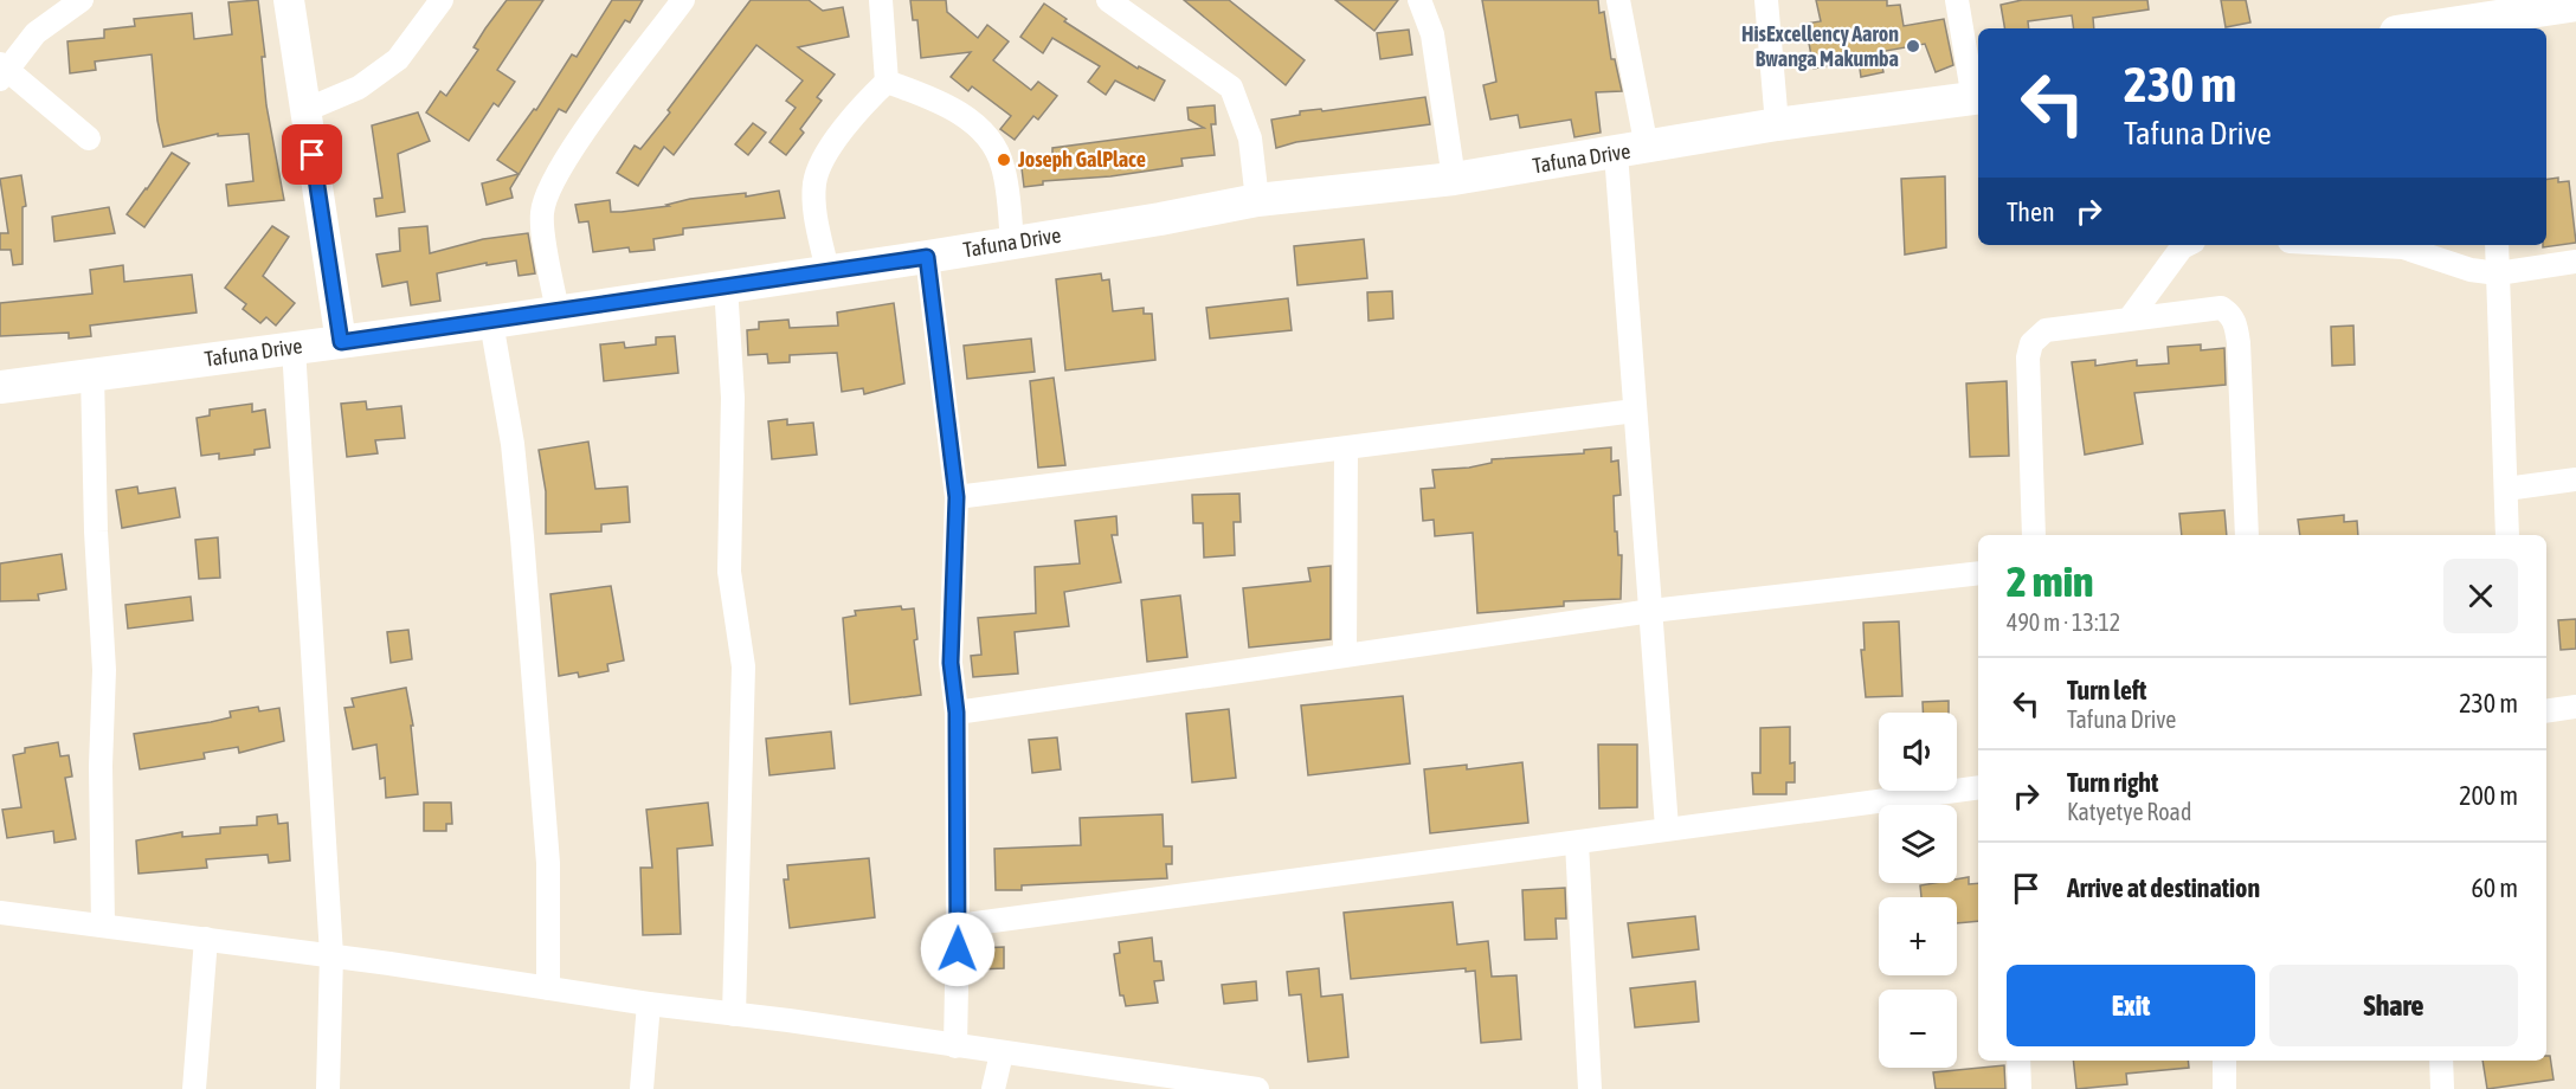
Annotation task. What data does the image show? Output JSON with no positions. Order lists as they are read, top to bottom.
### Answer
{
  "streets": {
    "main road": ["Tafuna Drive"]
  },
  "places": ["HisExcellency Aaron Bwanga Makumba", "Joseph GalPlace"],
  "page": {
    "turn": ["230 m", "Tafuna Drive"],
    "then": "Then",
    "heading": ["2 min", "490 m · 13:12"],
    "list": [
      {
        "name": "Turn left",
        "note": "Tafuna Drive",
        "value": "230 m"
      },
      {
        "name": "Turn right",
        "note": "Katyetye Road",
        "value": "200 m"
      },
      {
        "name": "Arrive at destination",
        "value": "60 m"
      }
    ],
    "map_buttons": ["+", "−"],
    "buttons": ["Exit", "Share"]
  }
}
